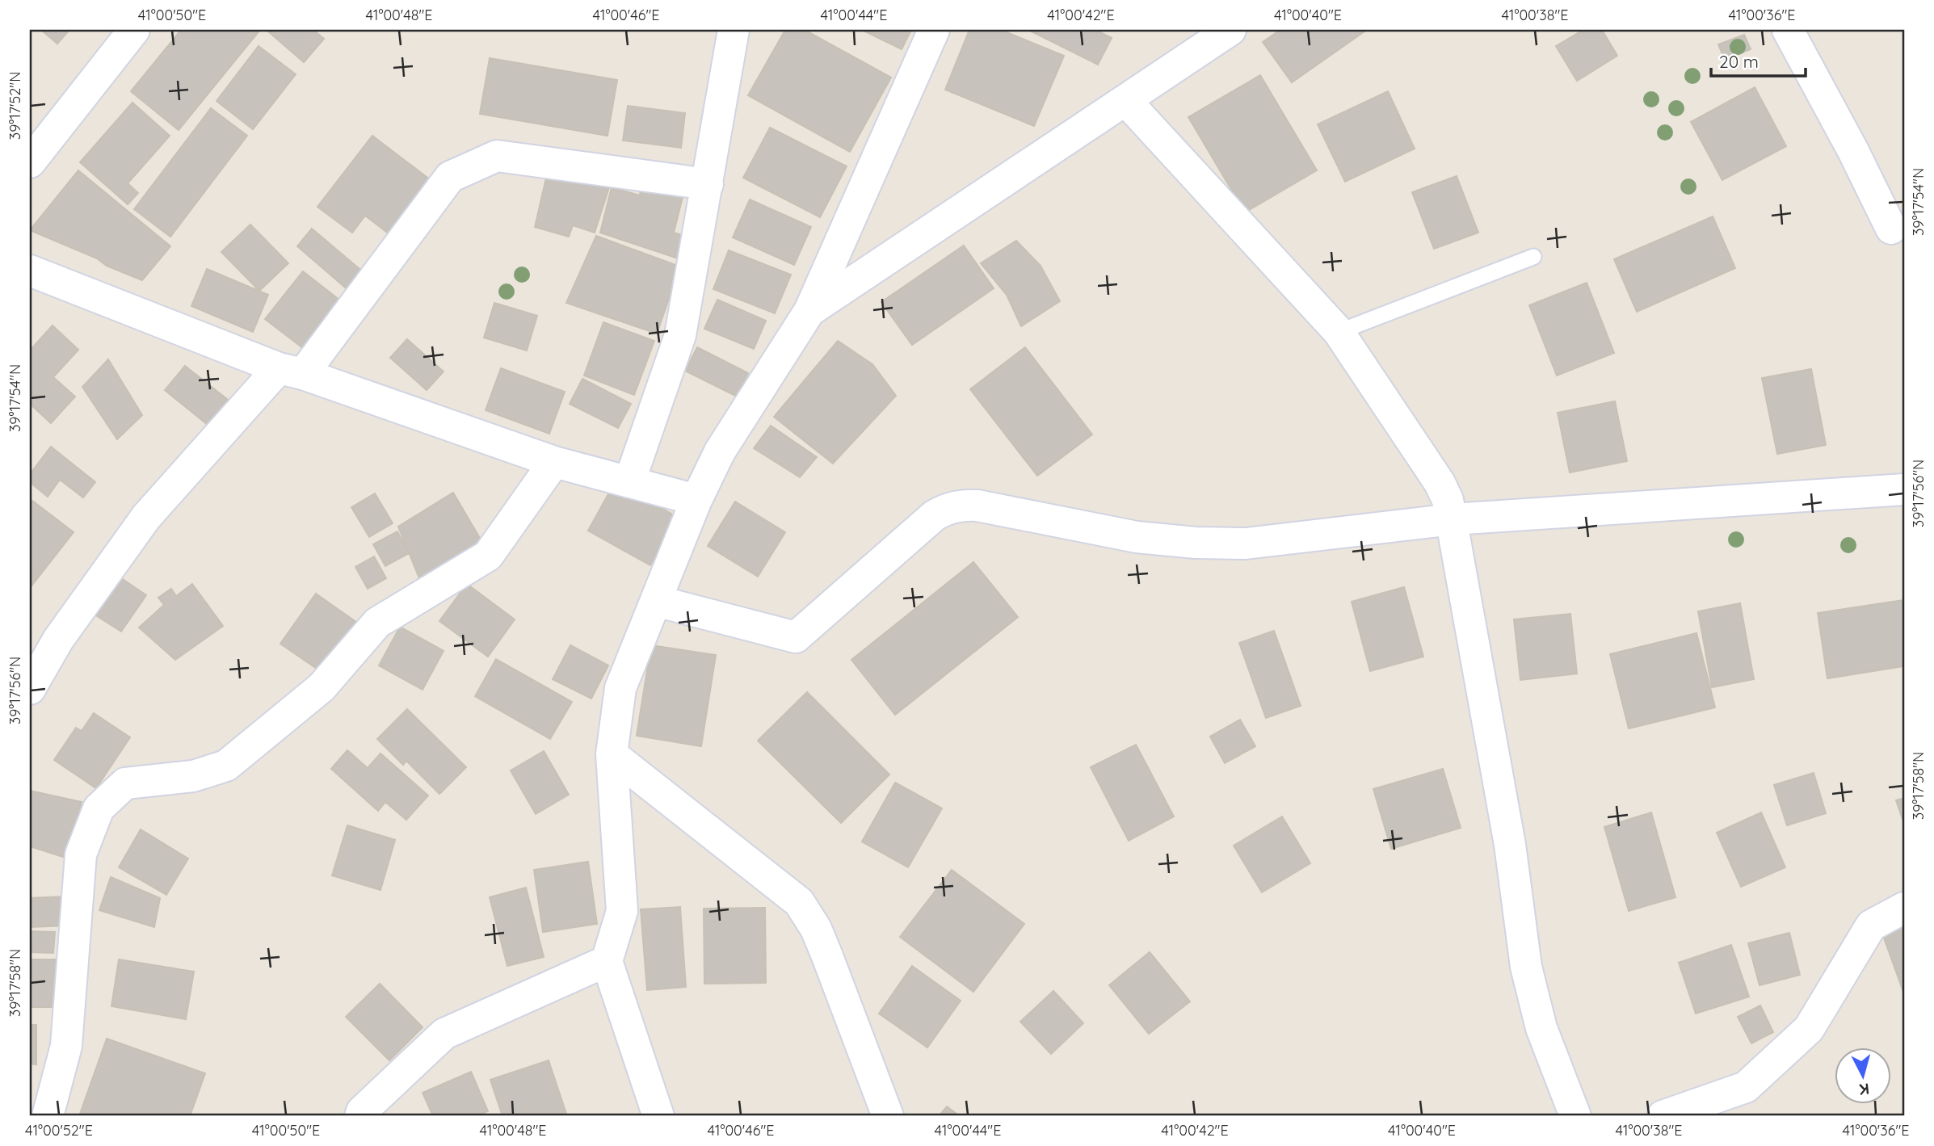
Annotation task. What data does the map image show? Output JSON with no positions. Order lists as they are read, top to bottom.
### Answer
{
  "scale_bar": "20 m",
  "north": "bottom",
  "coordinates": [
    "41°00'50\"E",
    "41°00'48\"E",
    "41°00'46\"E",
    "41°00'44\"E",
    "41°00'42\"E",
    "41°00'40\"E",
    "41°00'38\"E",
    "41°00'36\"E",
    "39°17'52\"N",
    "39°17'54\"N",
    "39°17'56\"N",
    "39°17'58\"N",
    "41°00'52\"E"
  ]
}
